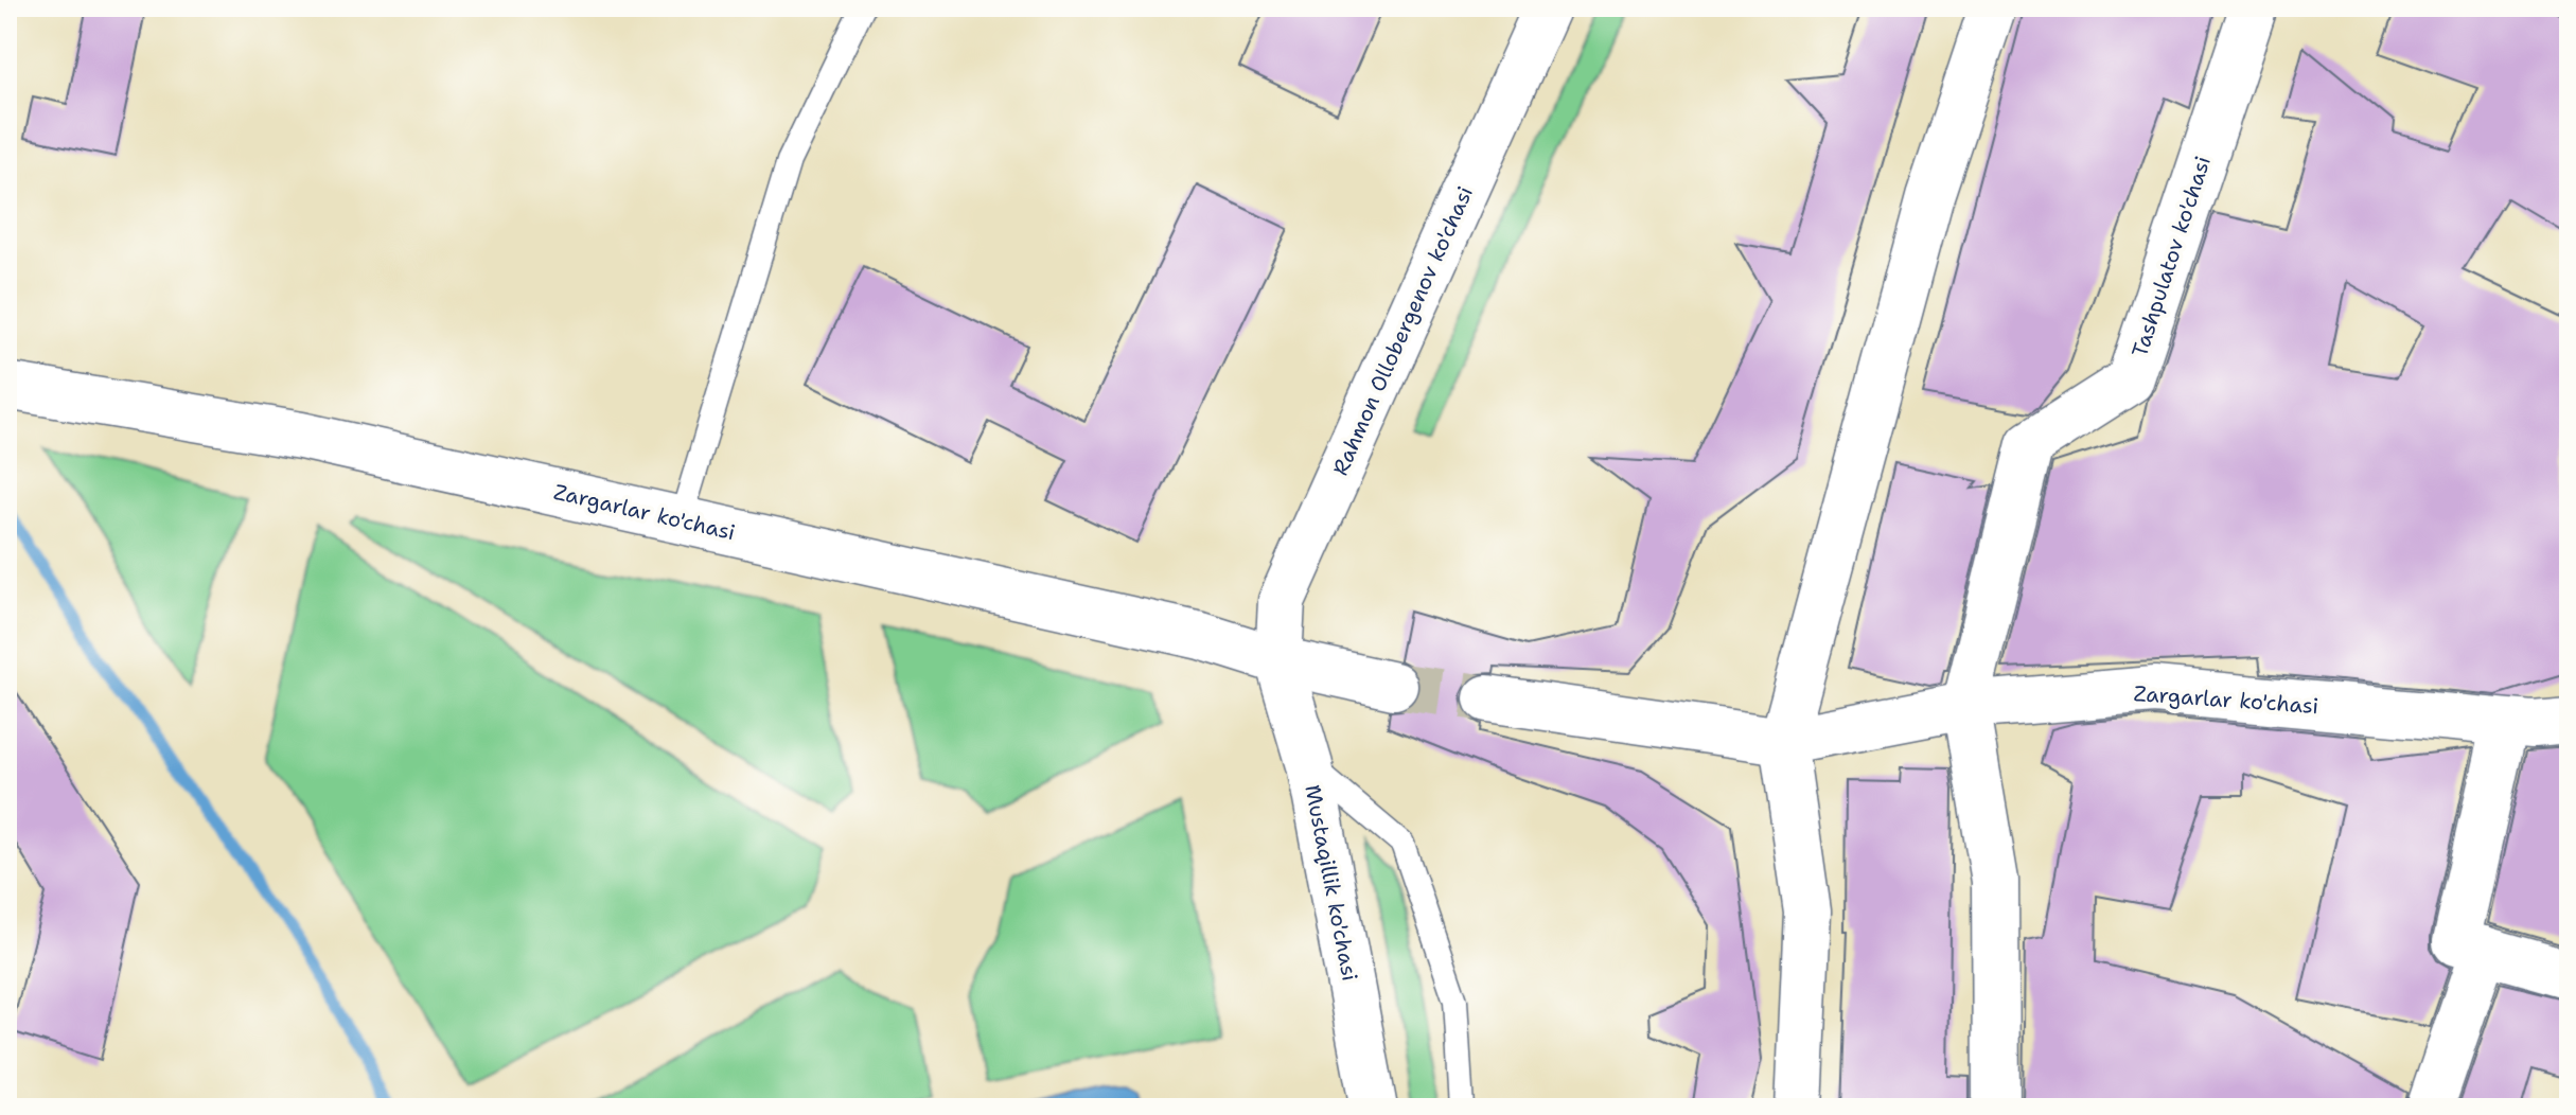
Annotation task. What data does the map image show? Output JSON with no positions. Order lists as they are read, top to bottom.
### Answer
{
  "streets": {
    "street": [
      "Tashpulatov ko'chasi",
      "Rahmon Ollobergenov ko'chasi",
      "Zargarlar ko'chasi",
      "Mustaqillik ko'chasi"
    ]
  },
  "crossings": [
    ["Tashpulatov ko'chasi", "Zargarlar ko'chasi"],
    ["Rahmon Ollobergenov ko'chasi", "Zargarlar ko'chasi"],
    ["Rahmon Ollobergenov ko'chasi", "Mustaqillik ko'chasi"],
    ["Zargarlar ko'chasi", "Mustaqillik ko'chasi"]
  ]
}
